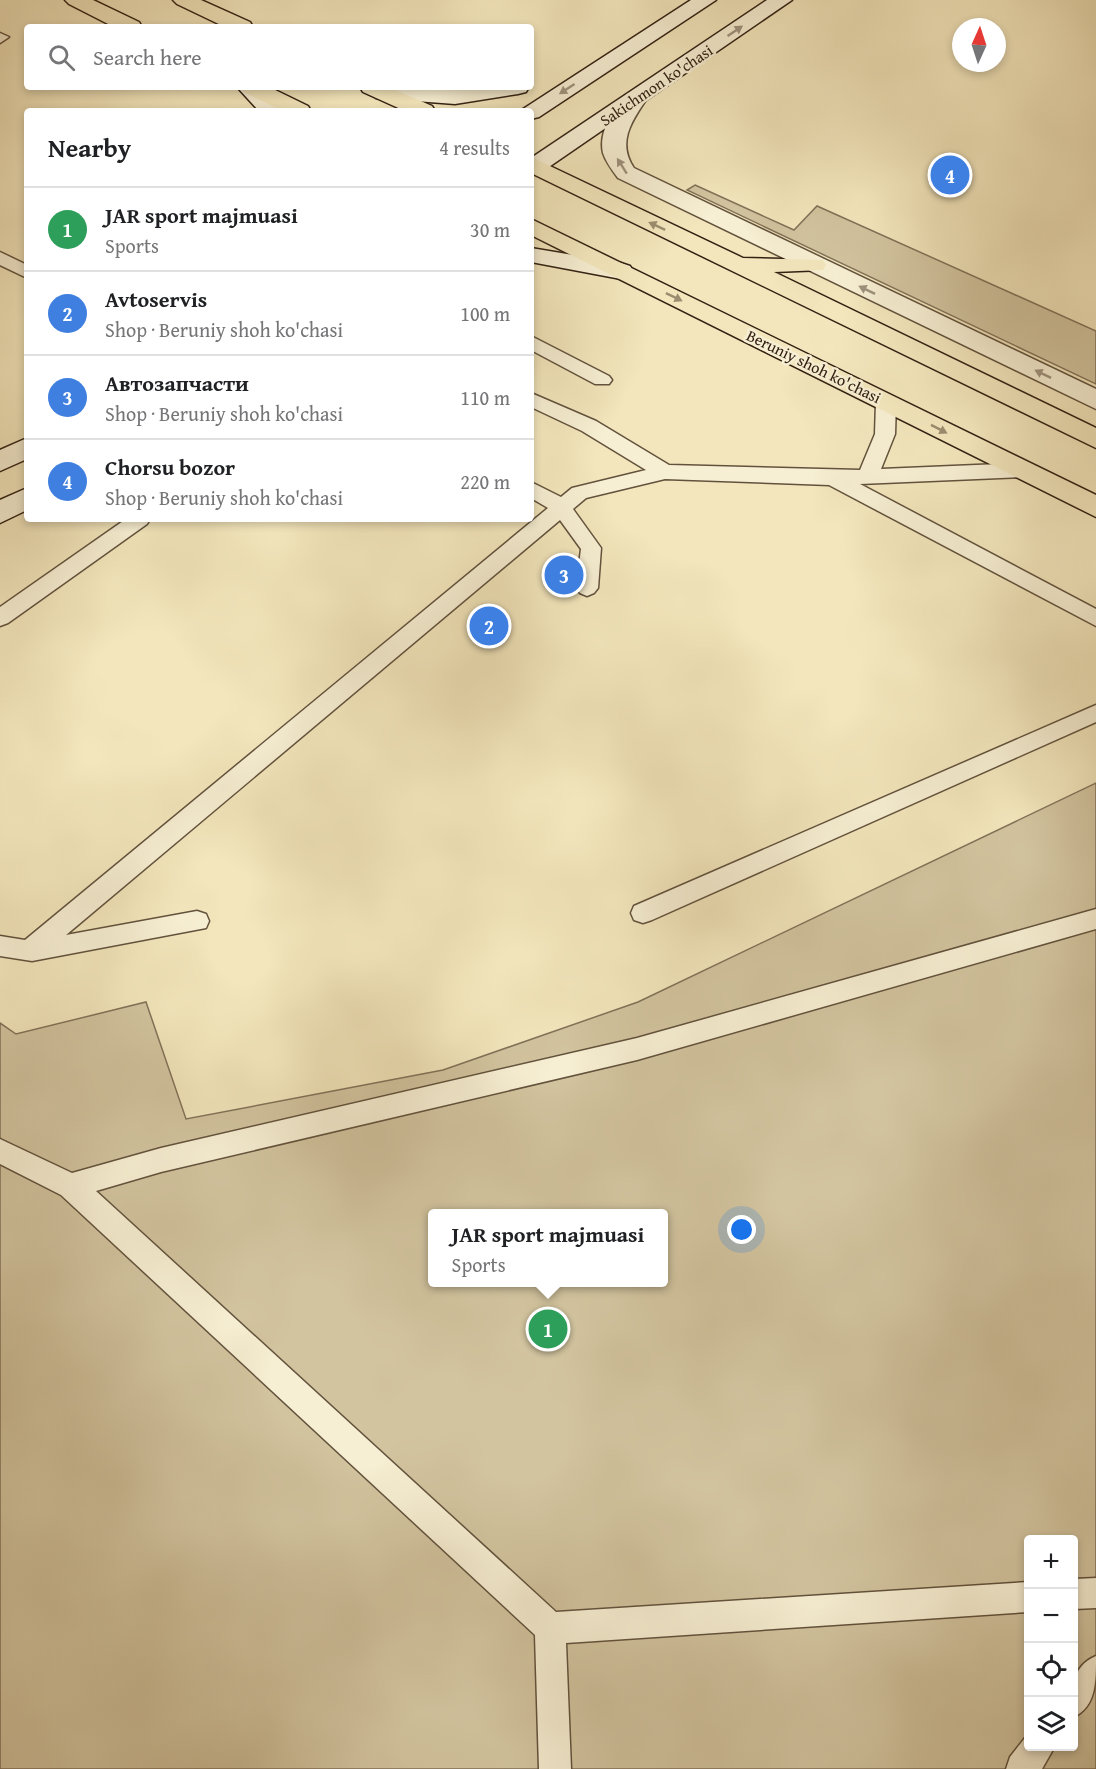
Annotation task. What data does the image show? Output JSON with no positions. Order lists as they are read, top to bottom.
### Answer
{
  "streets": {
    "main road": ["Sakichmon ko'chasi", "Beruniy shoh ko'chasi"]
  },
  "north": "top",
  "page": {
    "search": "Search here",
    "heading": ["Nearby", "4 results"],
    "pins": [
      "4",
      "3",
      "2",
      "1"
    ],
    "list": [
      {
        "mark": "1",
        "name": "JAR sport majmuasi",
        "note": "Sports",
        "value": "30 m"
      },
      {
        "mark": "2",
        "name": "Avtoservis",
        "note": "Shop · Beruniy shoh ko'chasi",
        "value": "100 m"
      },
      {
        "mark": "3",
        "name": "Автозапчасти",
        "note": "Shop · Beruniy shoh ko'chasi",
        "value": "110 m"
      },
      {
        "mark": "4",
        "name": "Chorsu bozor",
        "note": "Shop · Beruniy shoh ko'chasi",
        "value": "220 m"
      }
    ],
    "popup": ["JAR sport majmuasi", "Sports"],
    "map_buttons": ["+", "−"]
  }
}
